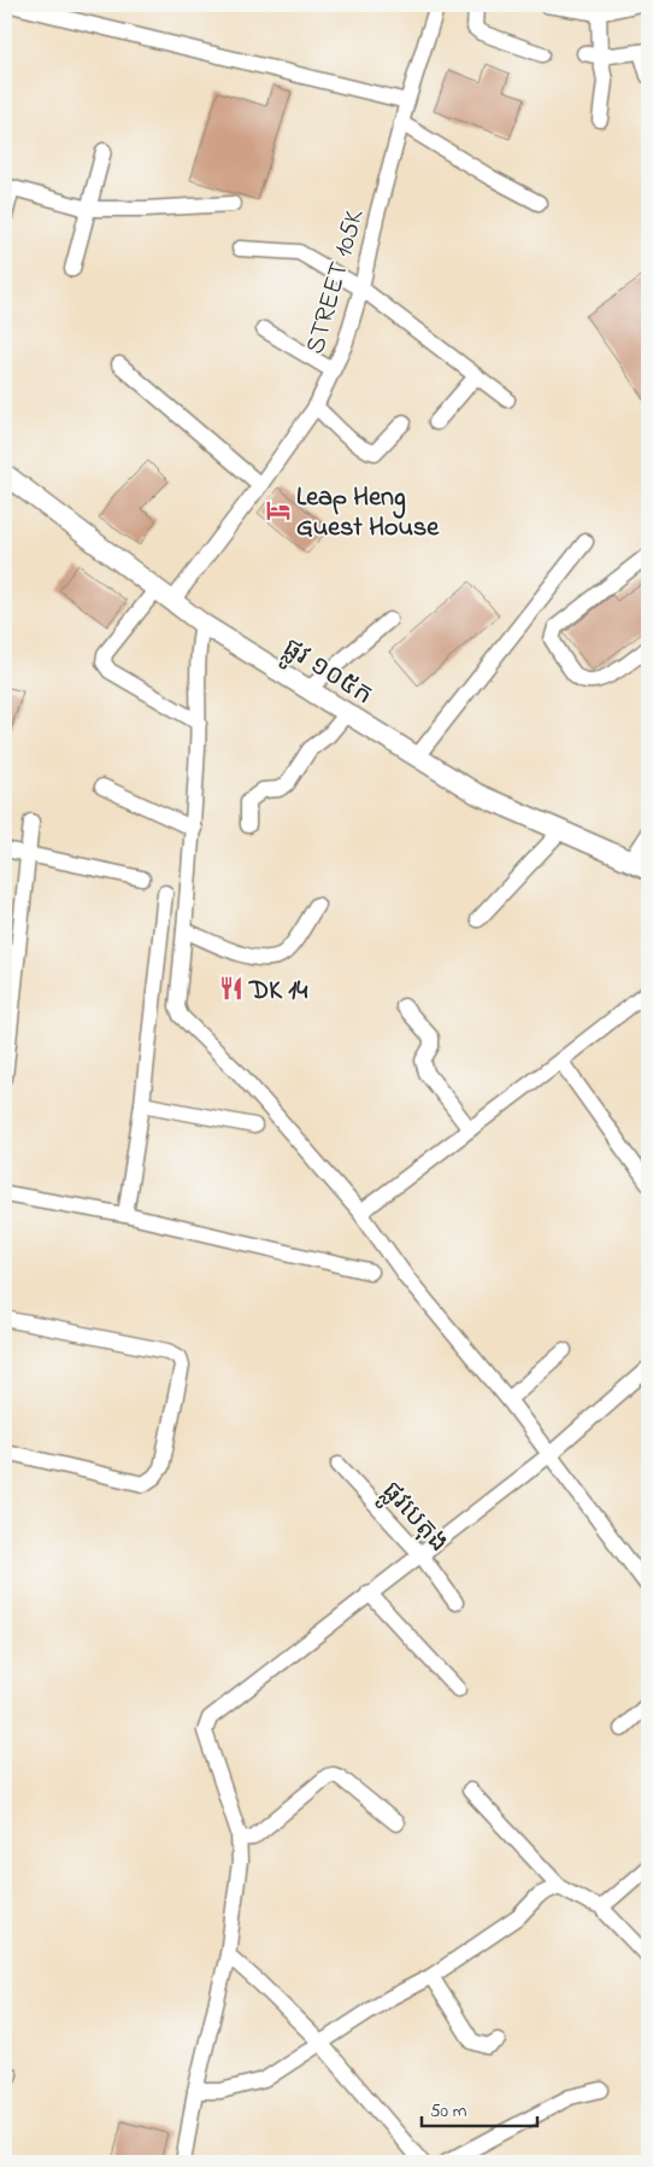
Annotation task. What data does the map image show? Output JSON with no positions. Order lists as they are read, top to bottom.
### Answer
{
  "streets": {
    "main road": ["ផ្លូវ ១០៥ក"],
    "street": ["STREET 105K", "ផ្លូវបេតុង"]
  },
  "crossings": [
    ["STREET 105K", "ផ្លូវ ១០៥ក"]
  ],
  "places": {
    "hotel": ["Leap Heng Guest House"],
    "restaurant": ["DK 14"]
  },
  "scale_bar": "50 m"
}
